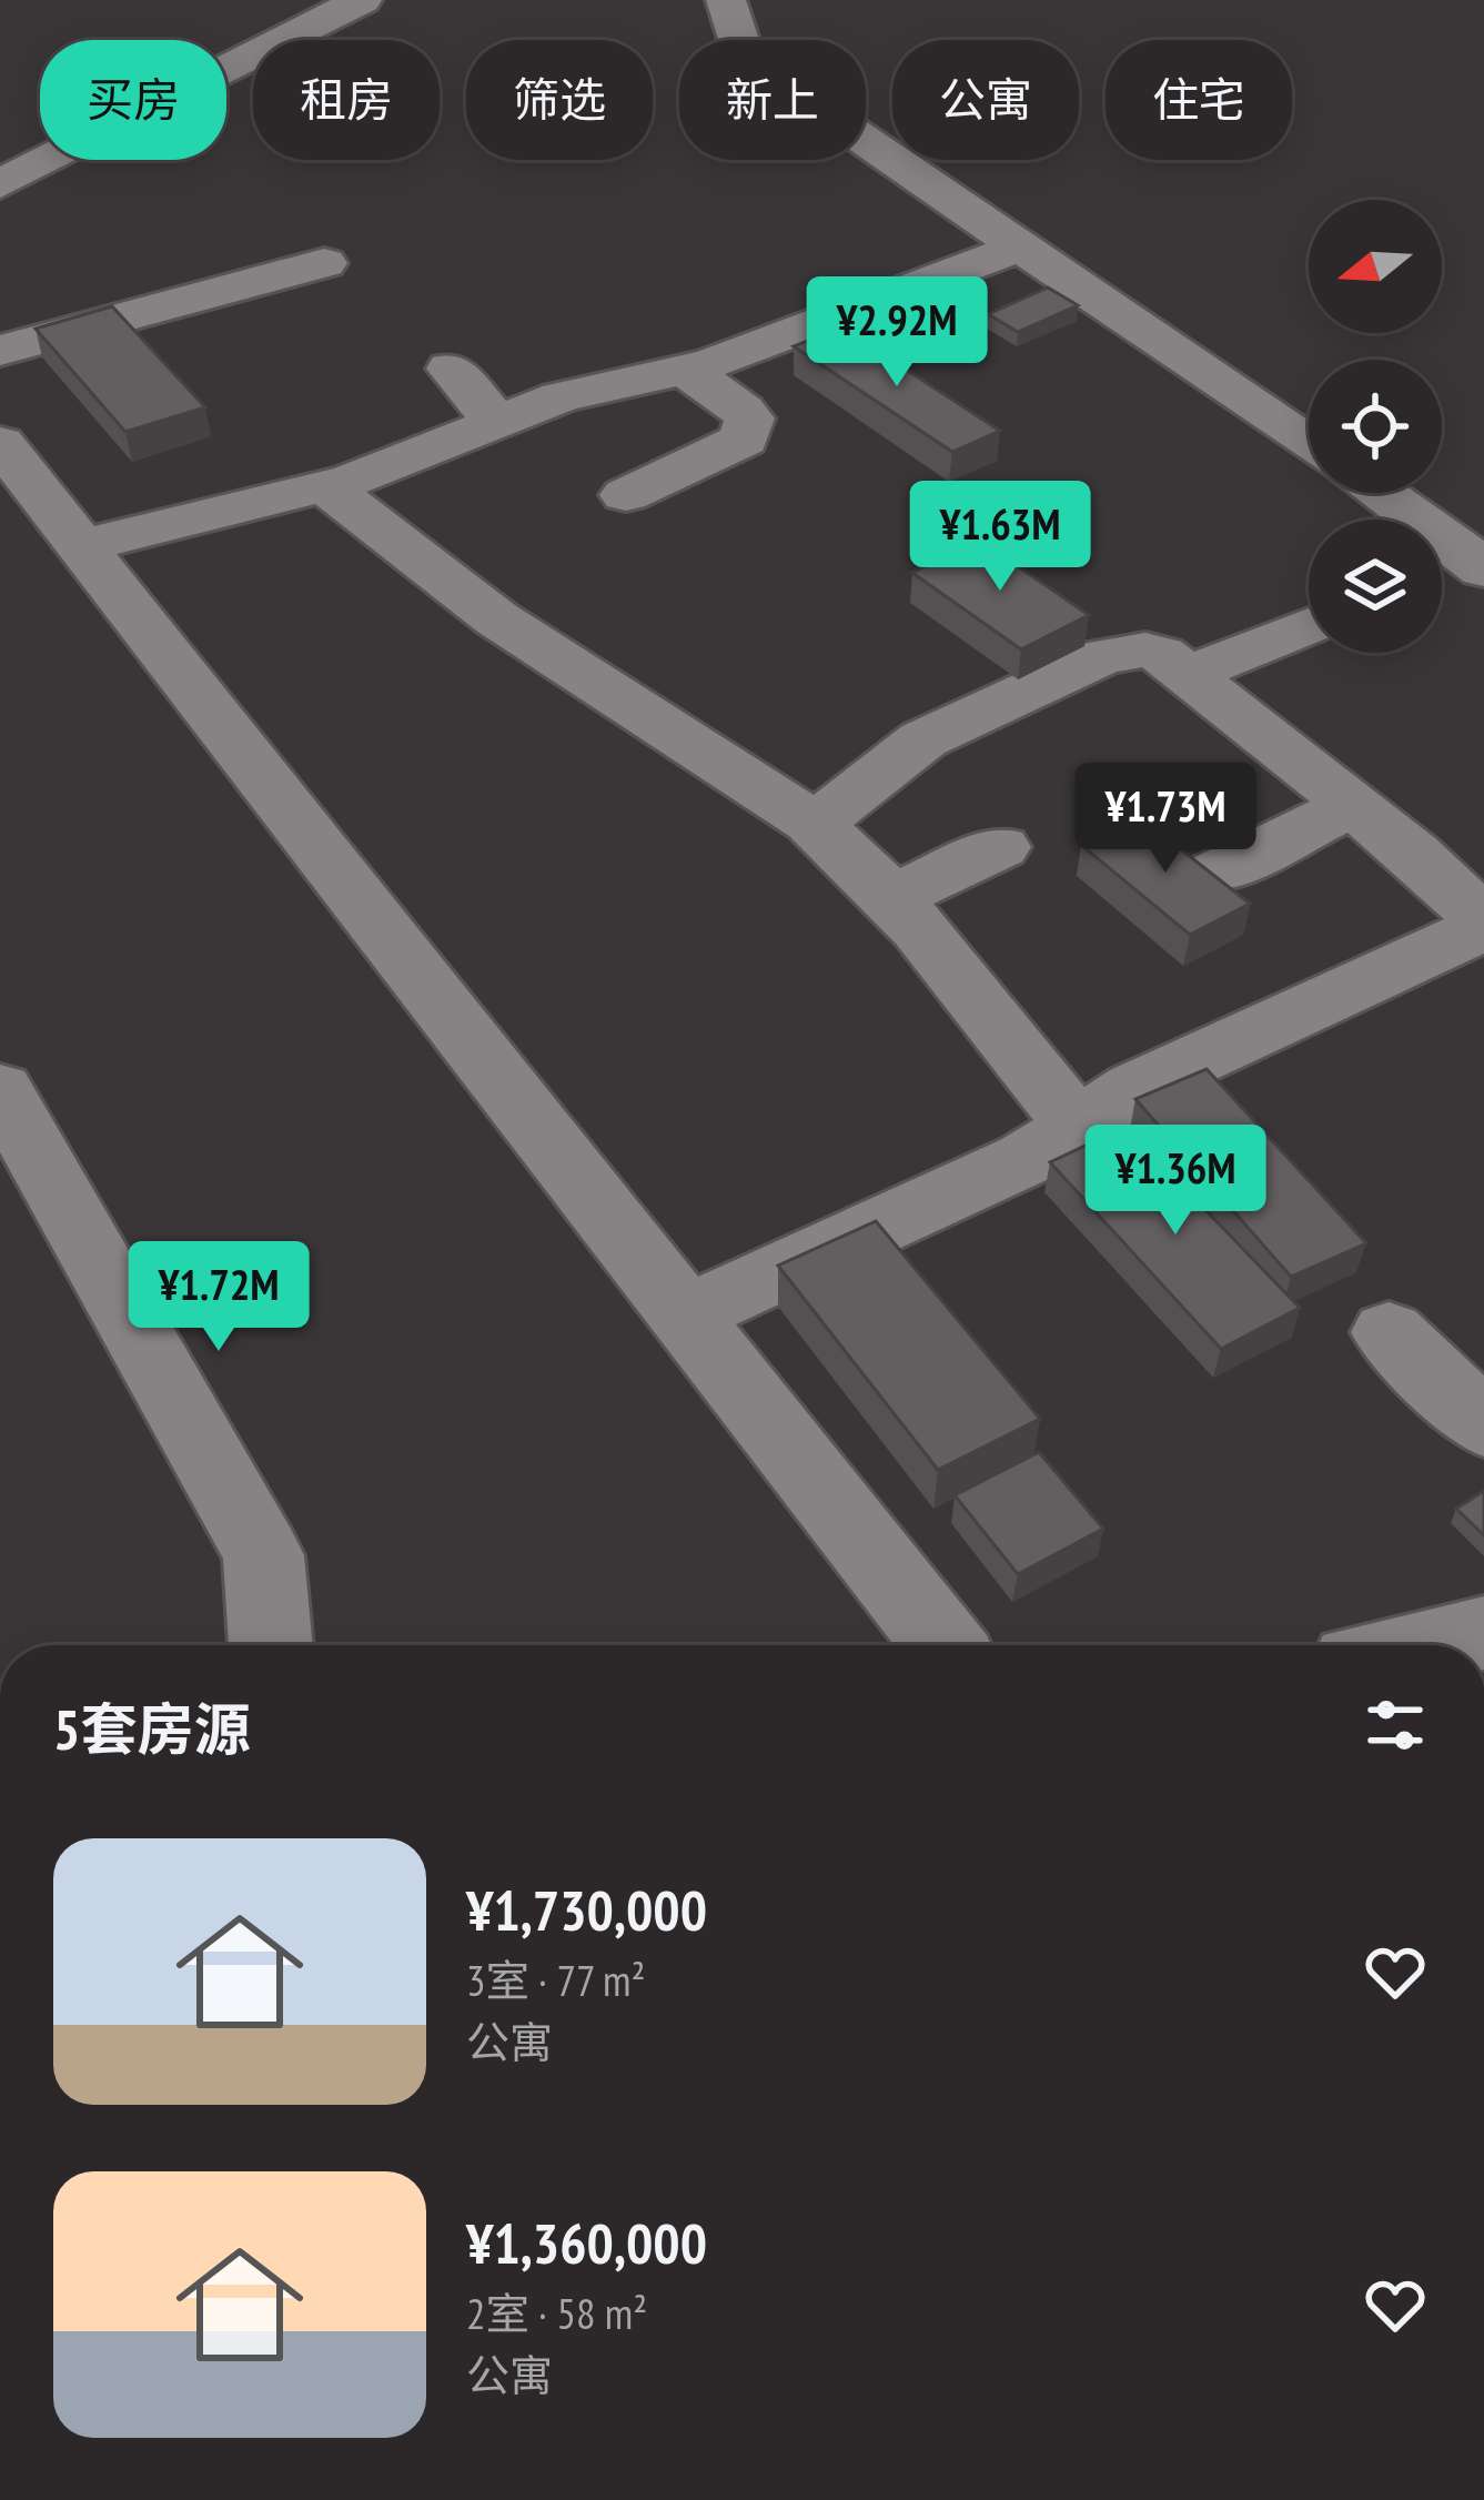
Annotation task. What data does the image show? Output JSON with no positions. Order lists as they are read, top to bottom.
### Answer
{
  "north": "left",
  "page": {
    "chip": [
      "买房",
      "租房",
      "筛选",
      "新上",
      "公寓",
      "住宅"
    ],
    "price": [
      "¥2.92M",
      "¥1.63M",
      "¥1.73M",
      "¥1.36M",
      "¥1.72M"
    ],
    "heading": "5套房源",
    "list": [
      {
        "name": "¥1,730,000",
        "note": "3室 · 77 m² · 公寓"
      },
      {
        "name": "¥1,360,000",
        "note": "2室 · 58 m² · 公寓"
      }
    ]
  }
}
